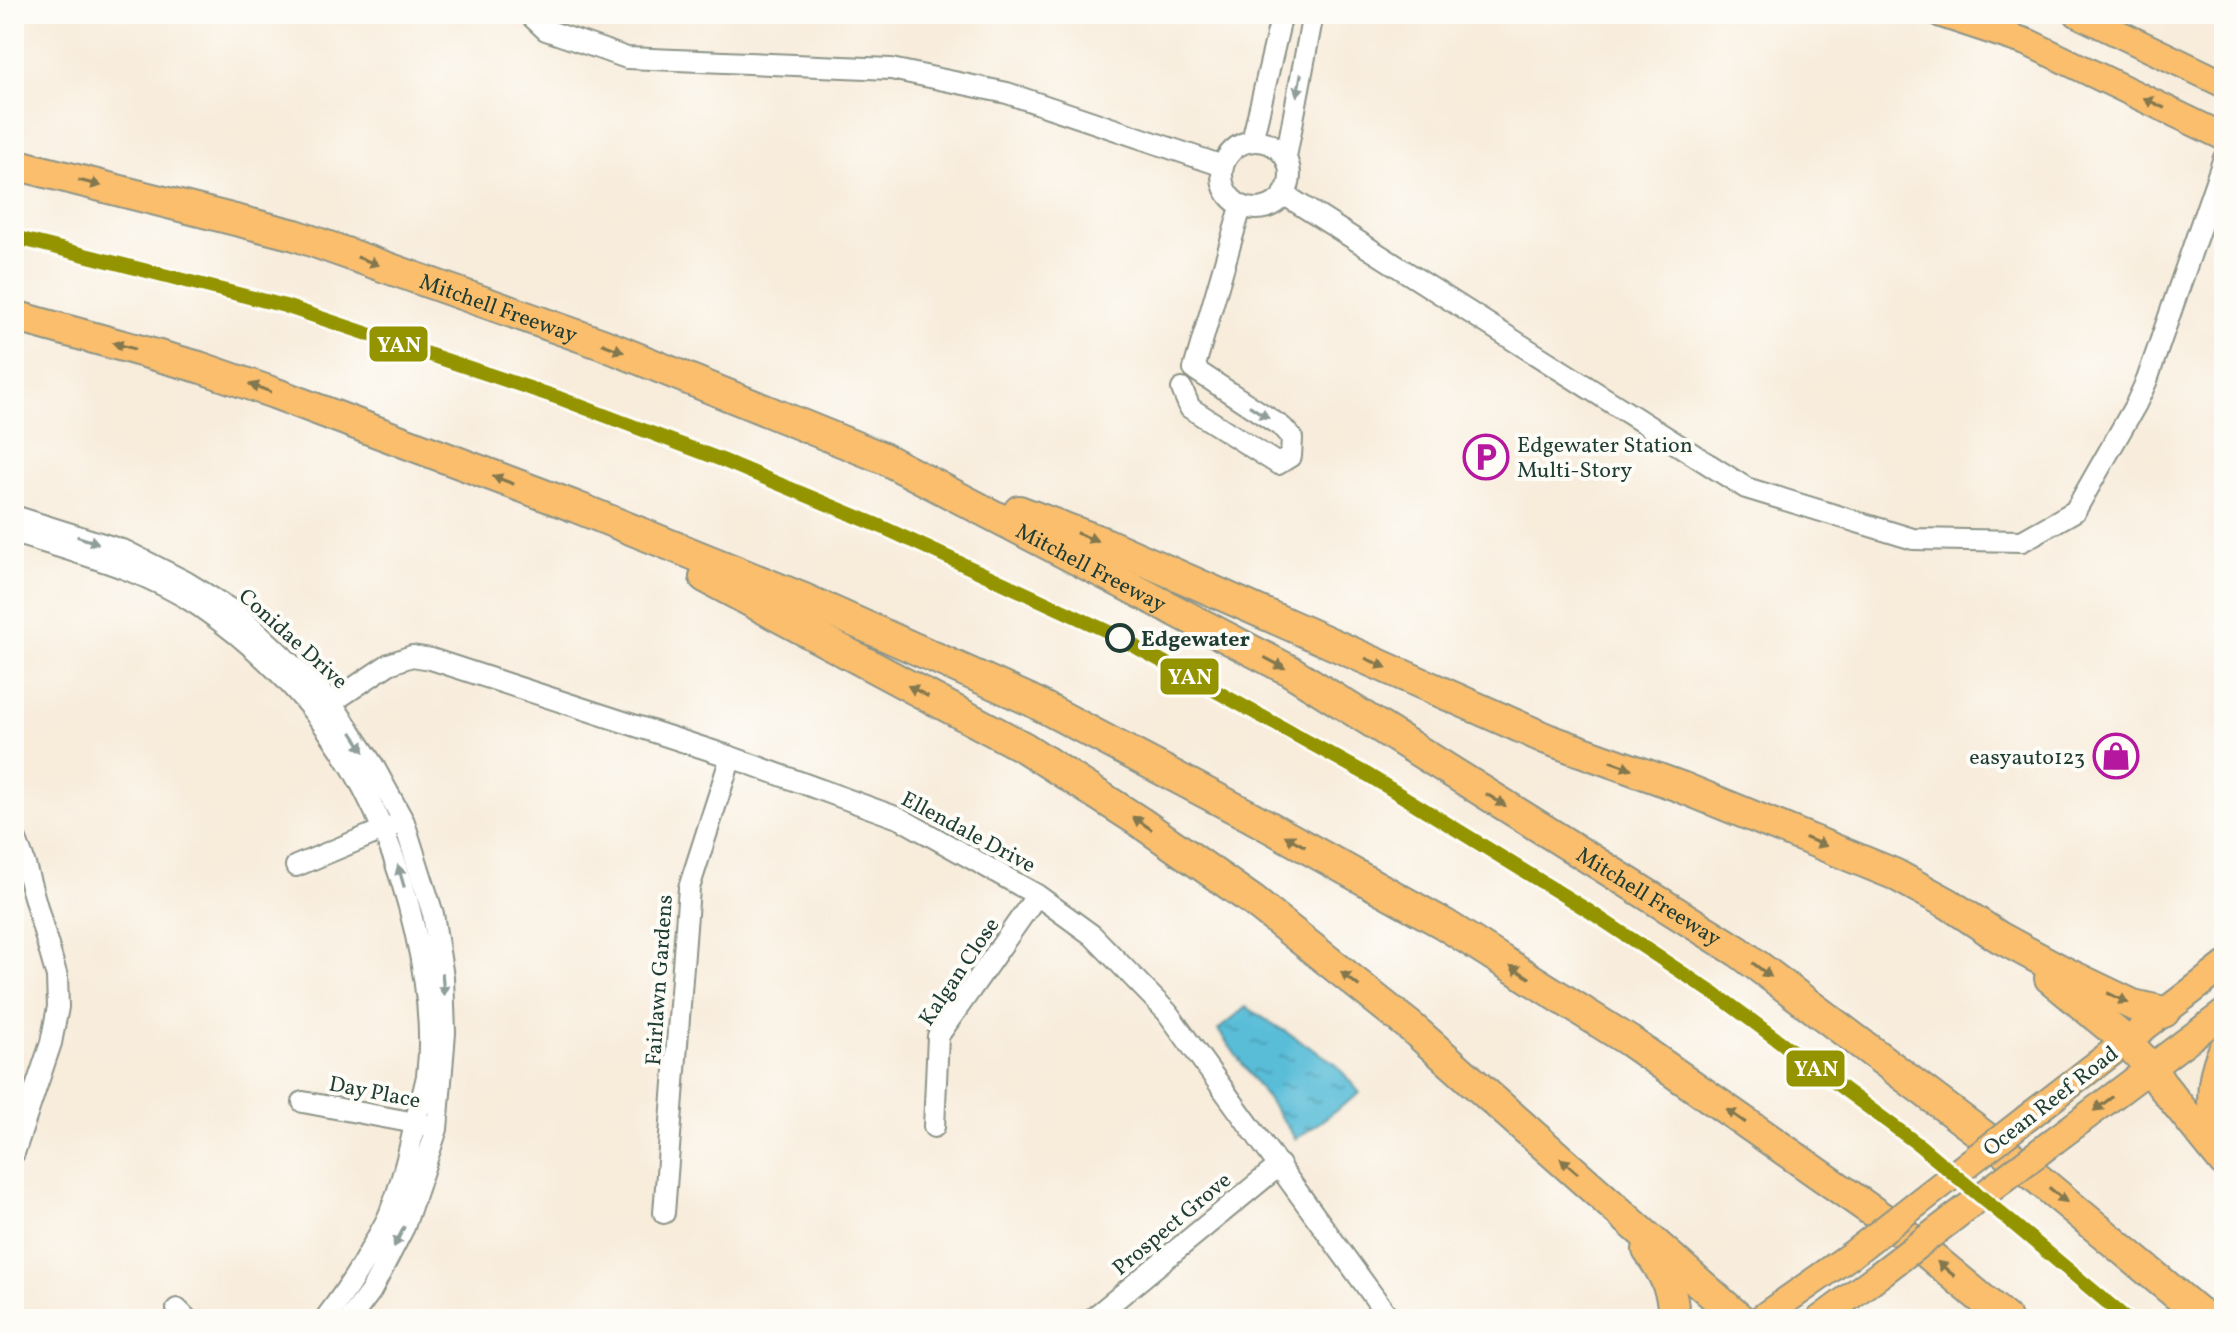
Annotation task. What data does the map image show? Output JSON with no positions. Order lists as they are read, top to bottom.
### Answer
{
  "streets": {
    "highway": ["Mitchell Freeway"],
    "main road": ["Ocean Reef Road"],
    "street": [
      "Conidae Drive",
      "Ellendale Drive",
      "Kalgan Close",
      "Fairlawn Gardens",
      "Day Place",
      "Prospect Grove"
    ]
  },
  "crossings": [
    ["Conidae Drive", "Ellendale Drive"],
    ["Conidae Drive", "Day Place"],
    ["Ellendale Drive", "Kalgan Close"],
    ["Ellendale Drive", "Fairlawn Gardens"],
    ["Ellendale Drive", "Prospect Grove"]
  ],
  "places": {
    "parking": ["Edgewater Station Multi-Story"],
    "other": ["Edgewater"],
    "shop": ["easyauto123"]
  },
  "lines": ["transit line YAN"]
}
